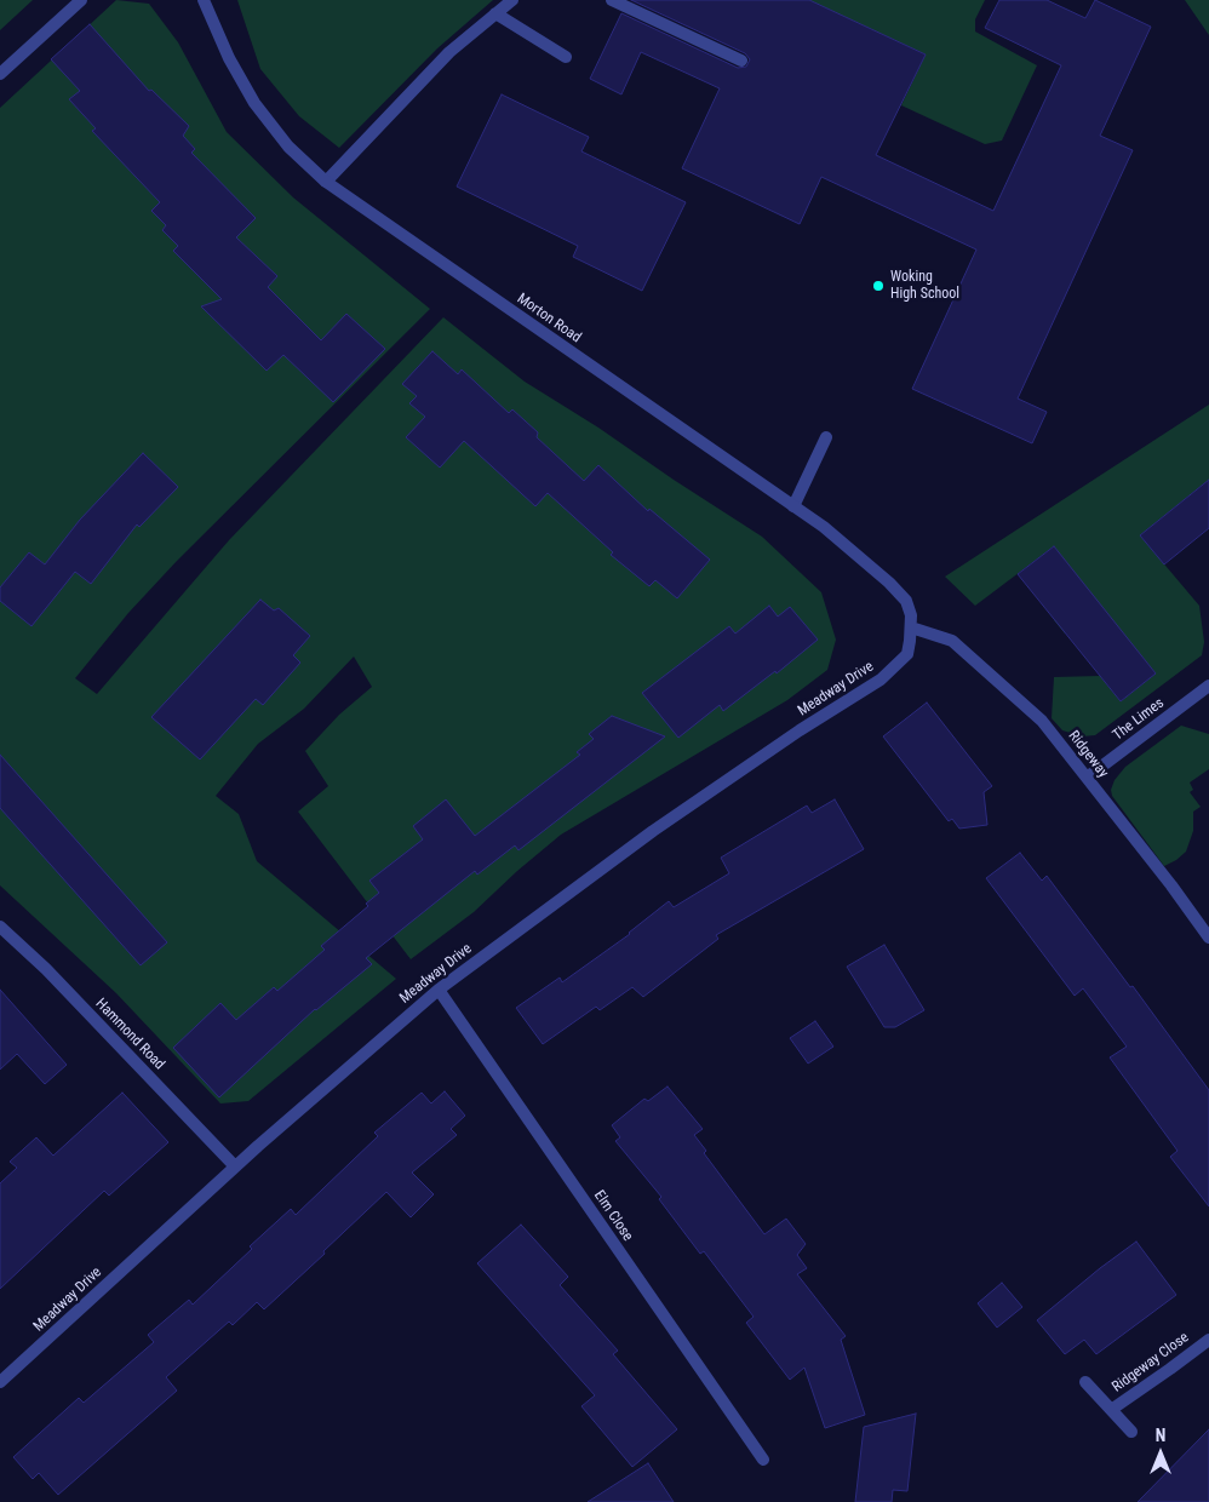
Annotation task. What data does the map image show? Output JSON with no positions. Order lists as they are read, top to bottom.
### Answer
{
  "streets": {
    "street": [
      "Morton Road",
      "Meadway Drive",
      "The Limes",
      "Ridgeway",
      "Hammond Road",
      "Elm Close",
      "Ridgeway Close"
    ]
  },
  "crossings": [
    ["Morton Road", "Meadway Drive"],
    ["Morton Road", "Ridgeway"],
    ["Meadway Drive", "Ridgeway"],
    ["Meadway Drive", "Hammond Road"],
    ["Meadway Drive", "Elm Close"],
    ["The Limes", "Ridgeway"]
  ],
  "places": ["Woking High School"],
  "north": "top"
}
